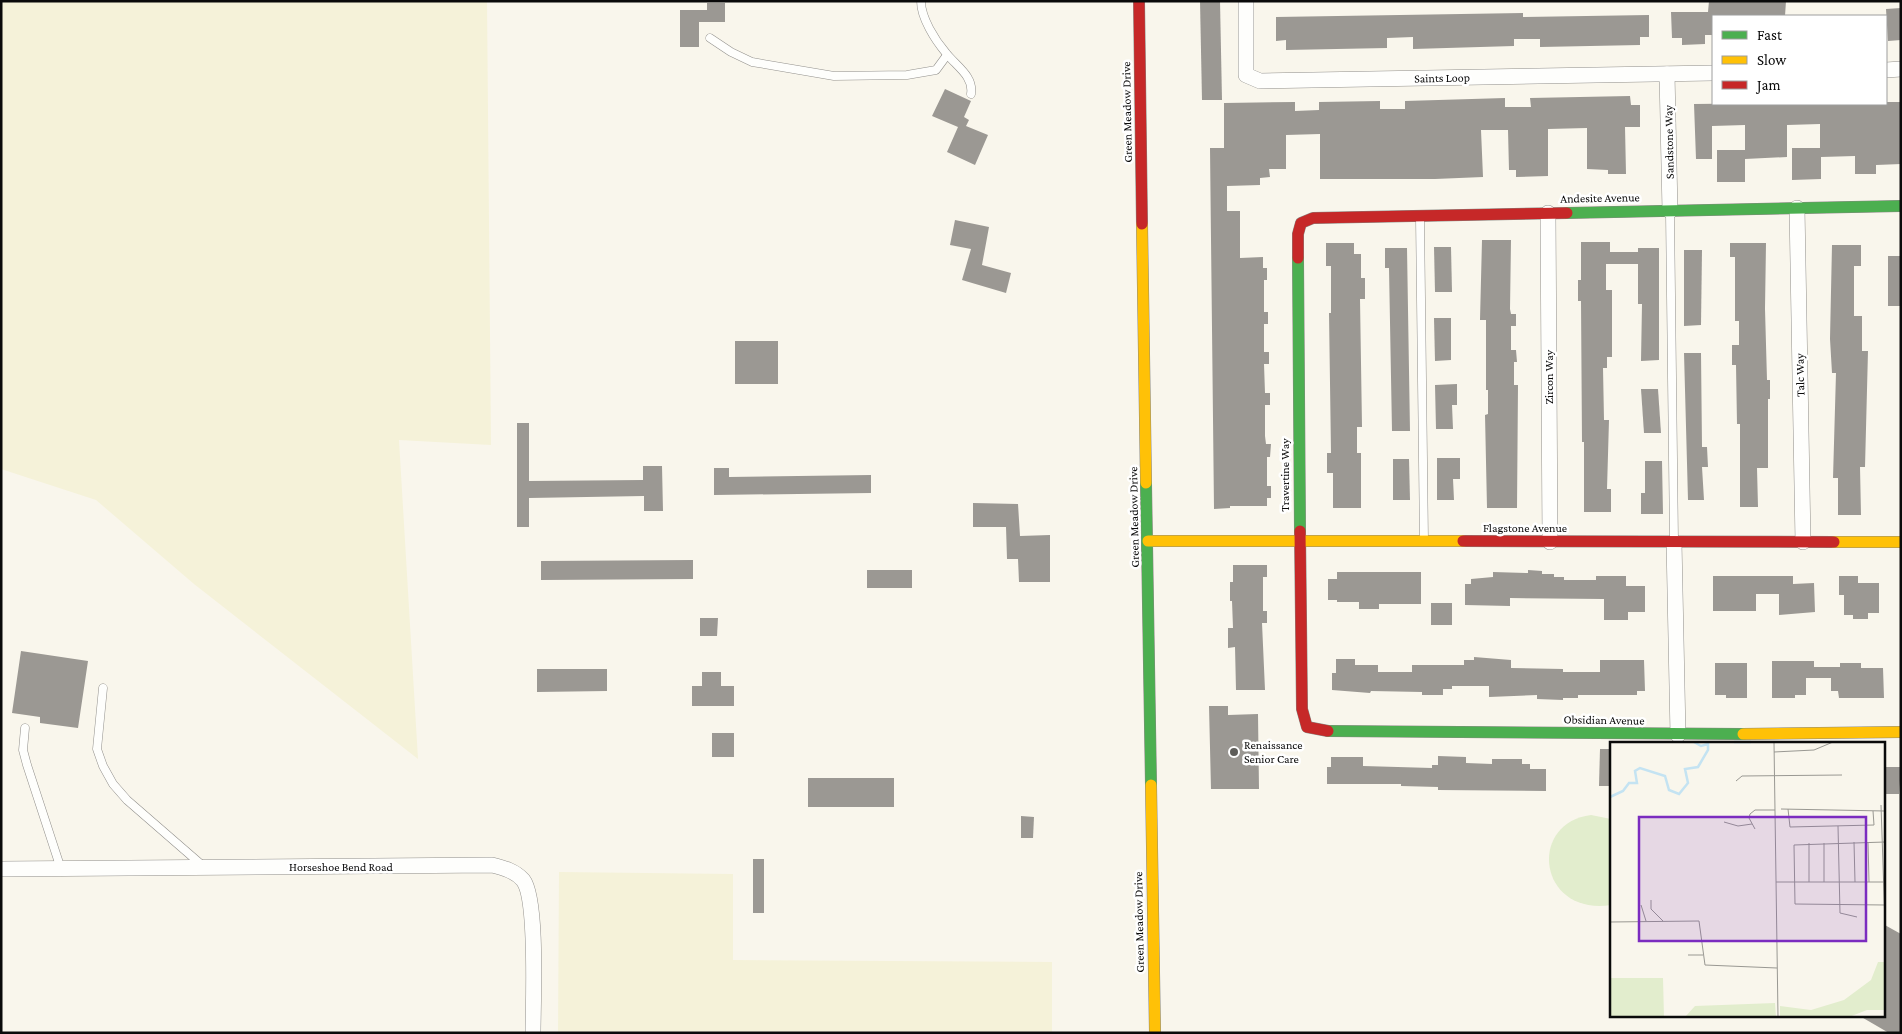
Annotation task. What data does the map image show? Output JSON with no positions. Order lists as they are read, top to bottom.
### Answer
{
  "streets": {
    "street": [
      "Saints Loop",
      "Green Meadow Drive",
      "Sandstone Way",
      "Andesite Avenue",
      "Talc Way",
      "Zircon Way",
      "Travertine Way",
      "Flagstone Avenue",
      "Obsidian Avenue",
      "Horseshoe Bend Road"
    ]
  },
  "crossings": [
    ["Saints Loop", "Sandstone Way"],
    ["Green Meadow Drive", "Flagstone Avenue"],
    ["Sandstone Way", "Andesite Avenue"],
    ["Andesite Avenue", "Talc Way"],
    ["Andesite Avenue", "Zircon Way"],
    ["Andesite Avenue", "Travertine Way"],
    ["Talc Way", "Flagstone Avenue"],
    ["Zircon Way", "Flagstone Avenue"],
    ["Travertine Way", "Flagstone Avenue"],
    ["Travertine Way", "Obsidian Avenue"]
  ],
  "places": ["Renaissance Senior Care"],
  "legend": ["Fast", "Slow", "Jam"]
}
